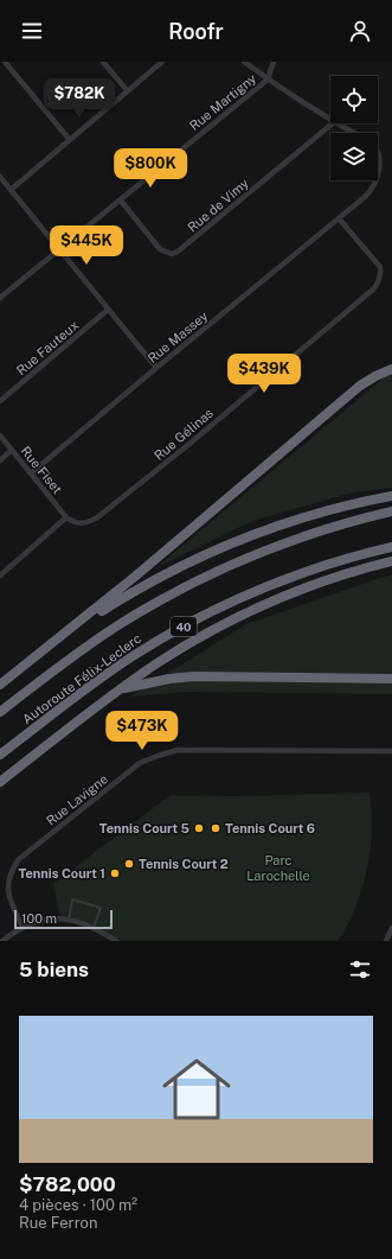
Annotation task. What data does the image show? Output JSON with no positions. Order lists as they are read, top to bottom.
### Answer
{
  "streets": {
    "highway": ["40", "Autoroute Félix-Leclerc"],
    "street": [
      "Rue Martigny",
      "Rue de Vimy",
      "Rue Massey",
      "Rue Fauteux",
      "Rue Gélinas",
      "Rue Fiset",
      "Rue Lavigne"
    ]
  },
  "crossings": [
    ["Rue Martigny", "Rue de Vimy"],
    ["Rue Massey", "Rue Gélinas"],
    ["Rue Massey", "Rue Fiset"],
    ["Rue Gélinas", "Rue Fiset"]
  ],
  "parks": ["Parc Larochelle"],
  "places": [
    "Tennis Court 5",
    "Tennis Court 6",
    "Tennis Court 2",
    "Tennis Court 1"
  ],
  "scale_bar": "100 m",
  "page": {
    "header": "Roofr",
    "price": [
      "$782K",
      "$800K",
      "$445K",
      "$439K",
      "$473K"
    ],
    "scale": "100 m",
    "heading": "5 biens",
    "list": [
      {
        "name": "$782,000",
        "note": "4 pièces · 100 m² · Rue Ferron"
      }
    ]
  }
}
